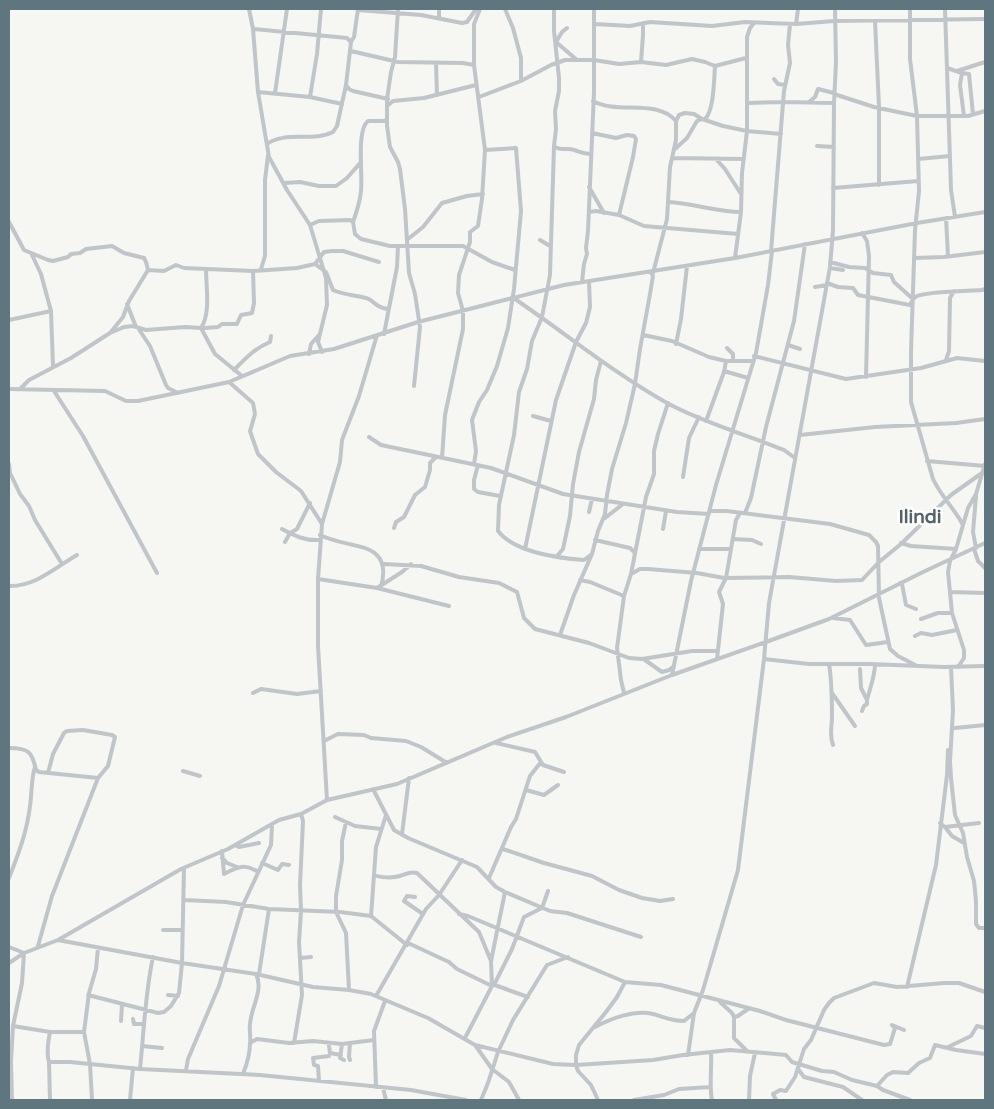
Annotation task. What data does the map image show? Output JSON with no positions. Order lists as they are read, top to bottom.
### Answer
{
  "districts": ["Ilindi"]
}
